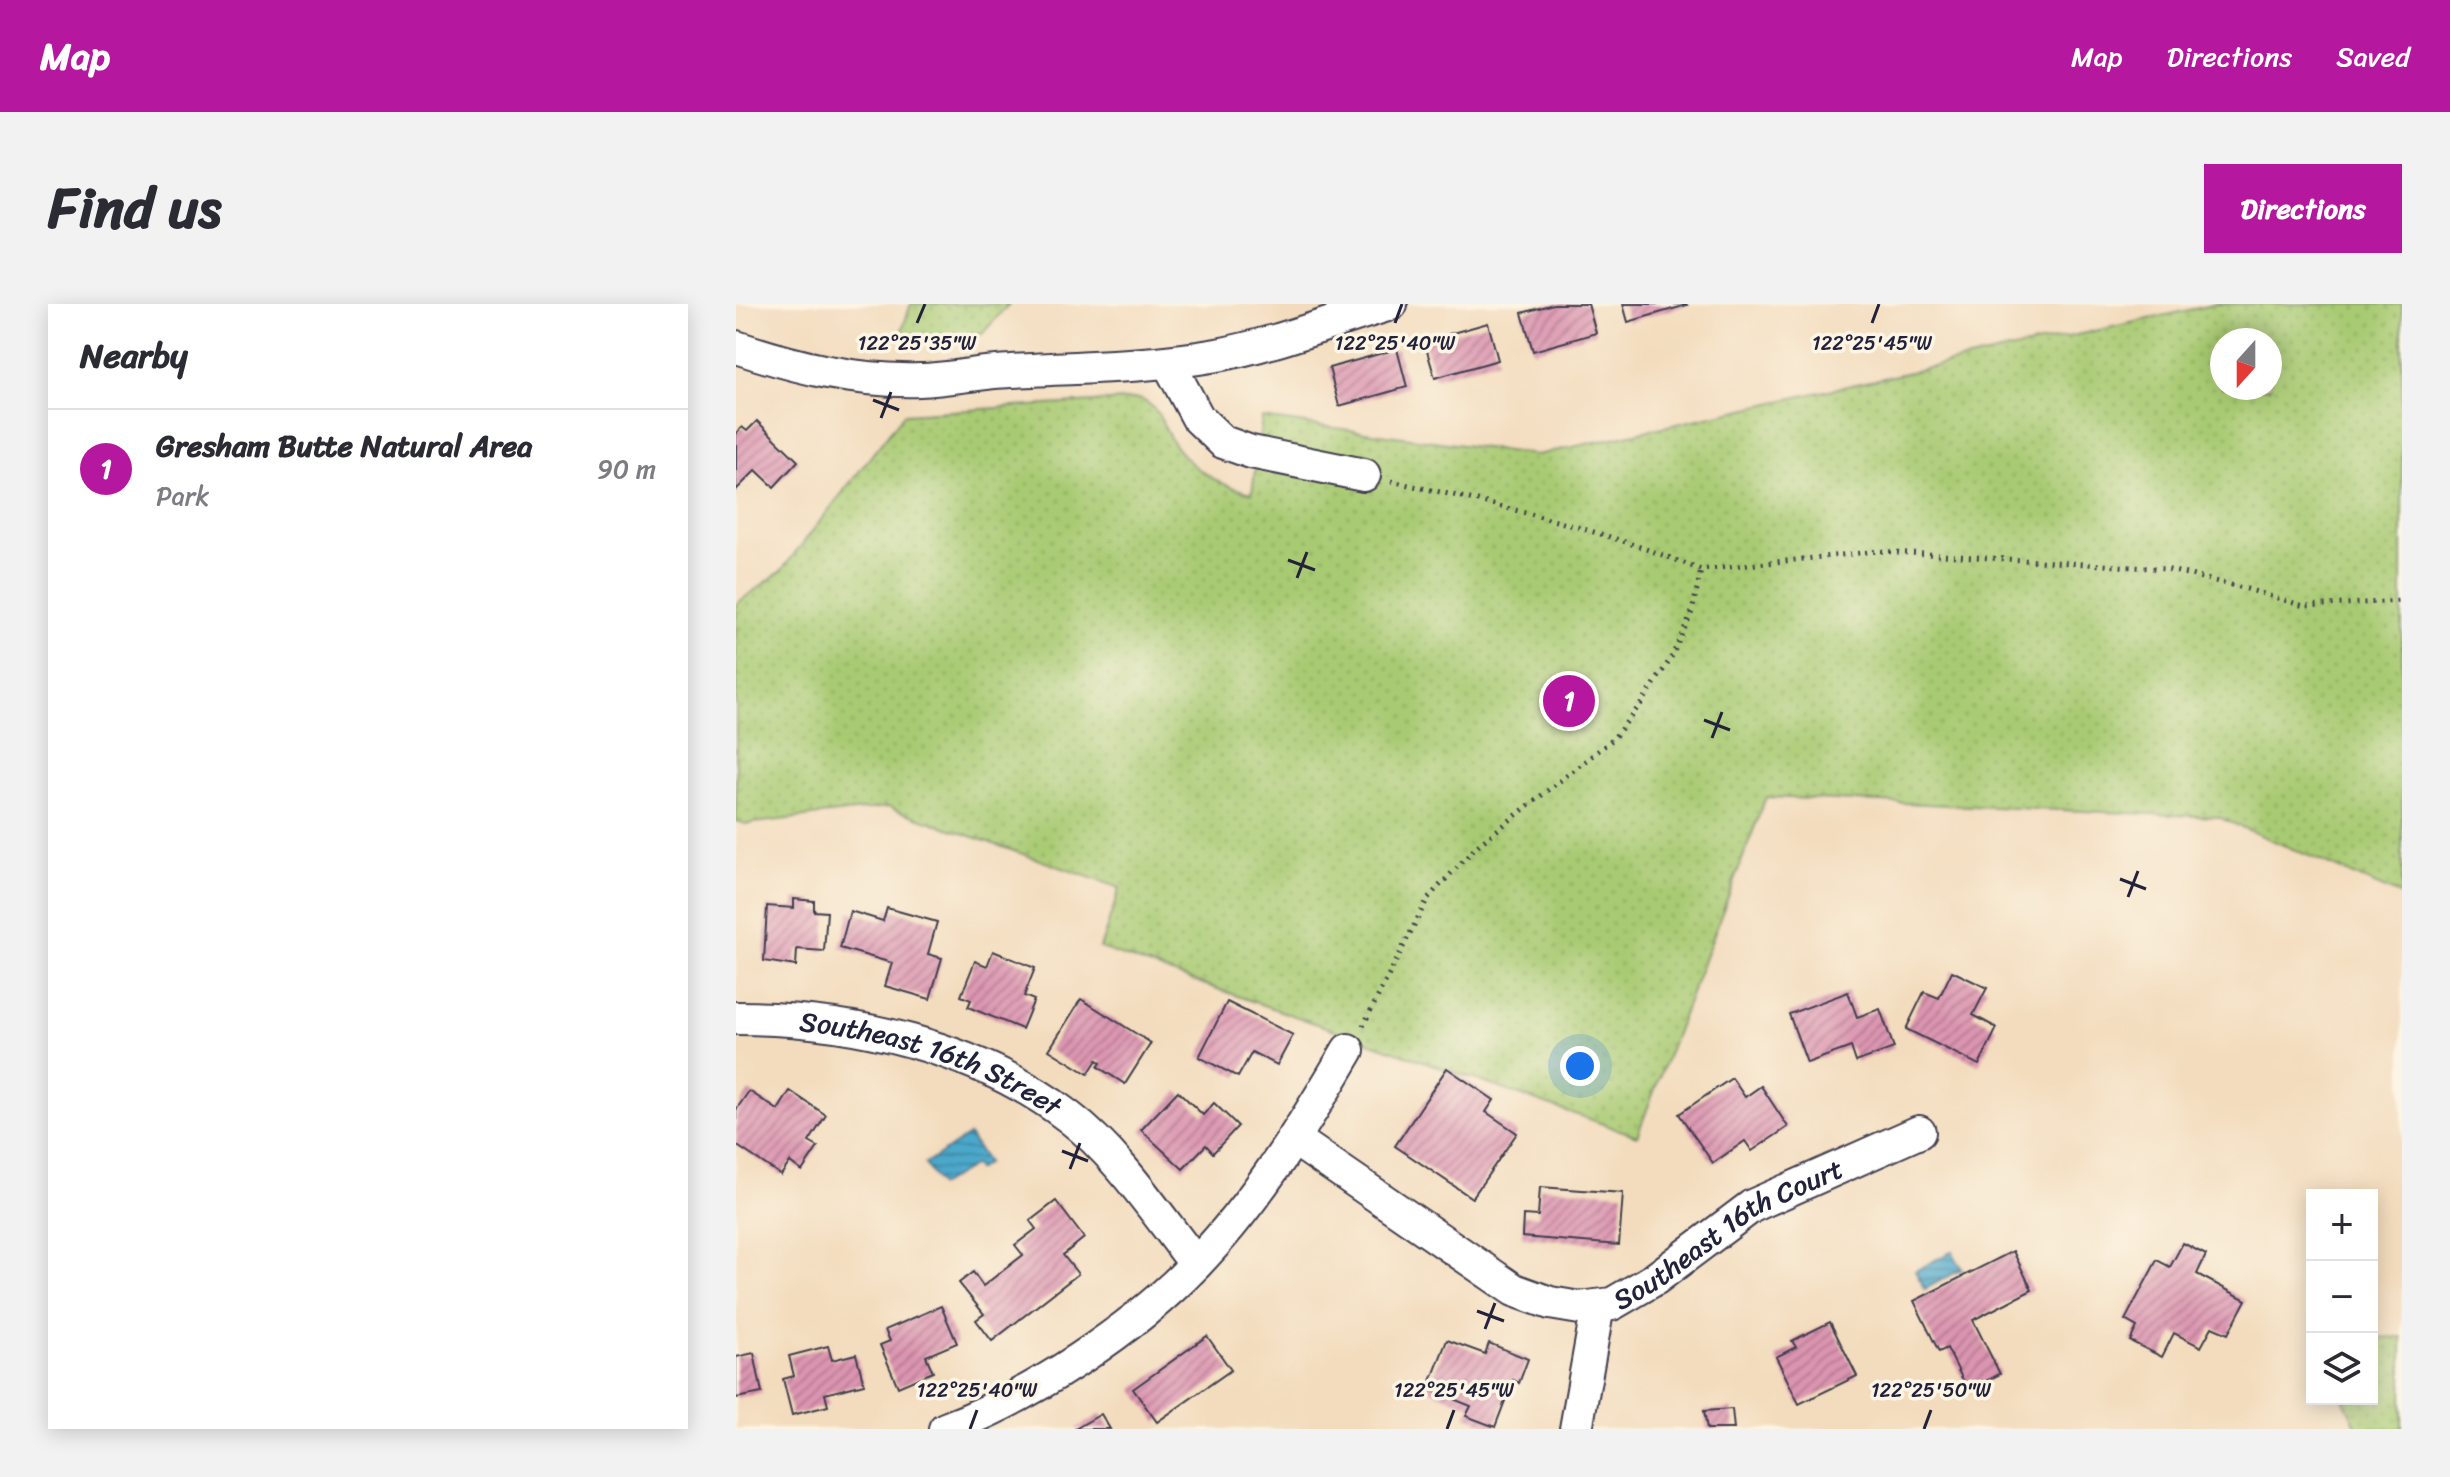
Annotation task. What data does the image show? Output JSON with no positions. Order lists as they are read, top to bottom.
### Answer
{
  "streets": {
    "street": ["Southeast 16th Street", "Southeast 16th Court"]
  },
  "north": "bottom",
  "page": {
    "header": "Map",
    "nav": ["Map", "Directions", "Saved"],
    "title": "Find us",
    "buttons": "Directions",
    "heading": "Nearby",
    "list": [
      {
        "mark": "1",
        "name": "Gresham Butte Natural Area",
        "note": "Park",
        "value": "90 m"
      }
    ],
    "pins": "1",
    "map_buttons": ["+", "−"]
  },
  "coordinates": [
    "122°25'35\"W",
    "122°25'40\"W",
    "122°25'45\"W",
    "122°25'50\"W"
  ]
}
